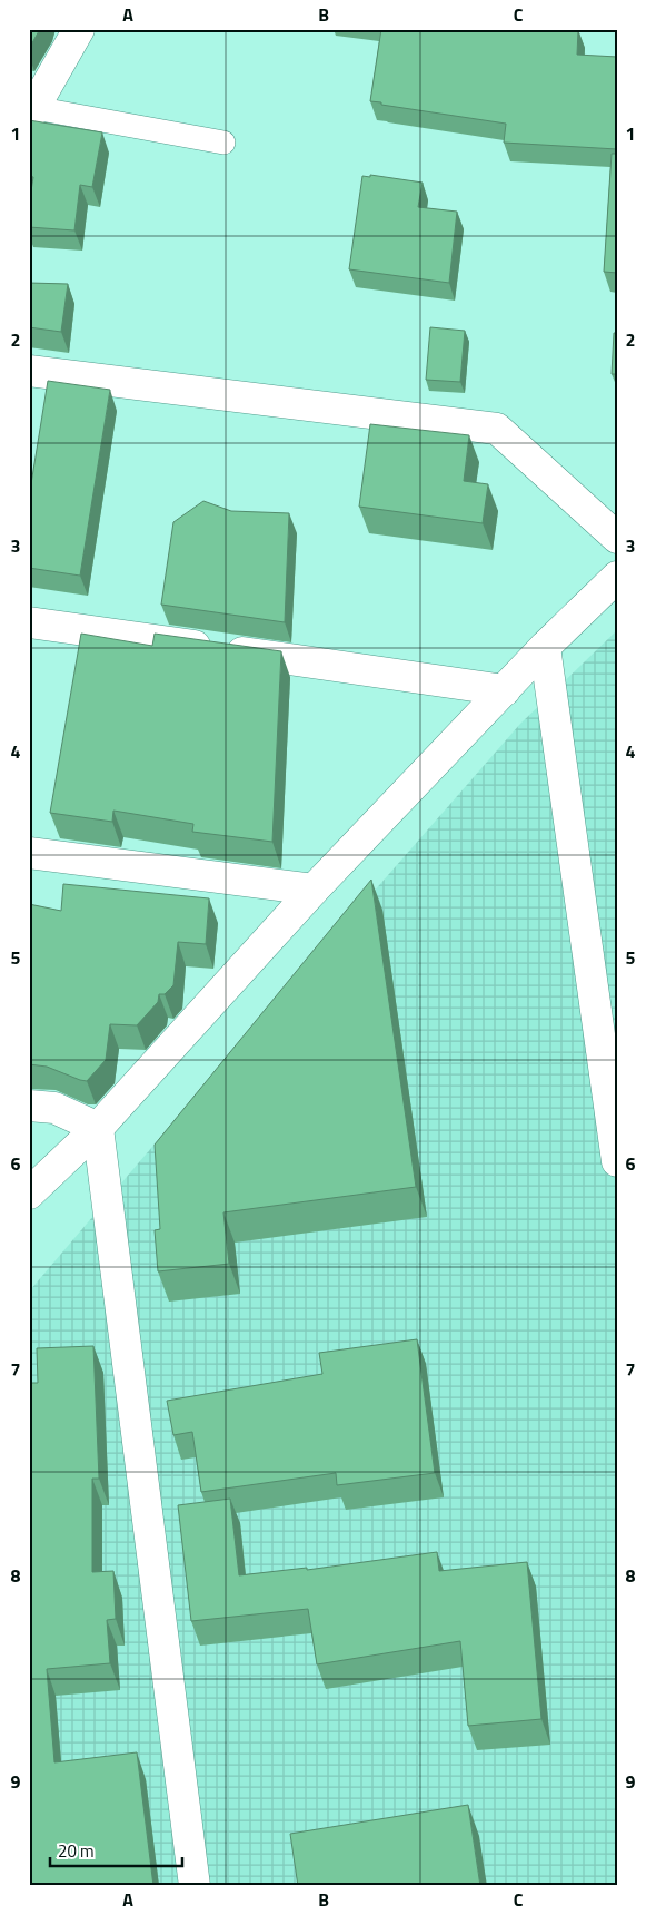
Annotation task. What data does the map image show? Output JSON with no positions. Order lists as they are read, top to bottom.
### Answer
{
  "scale_bar": "20 m",
  "grid": {
    "columns": ["A", "B", "C"],
    "rows": [
      "1",
      "2",
      "3",
      "4",
      "5",
      "6",
      "7",
      "8",
      "9"
    ]
  }
}
